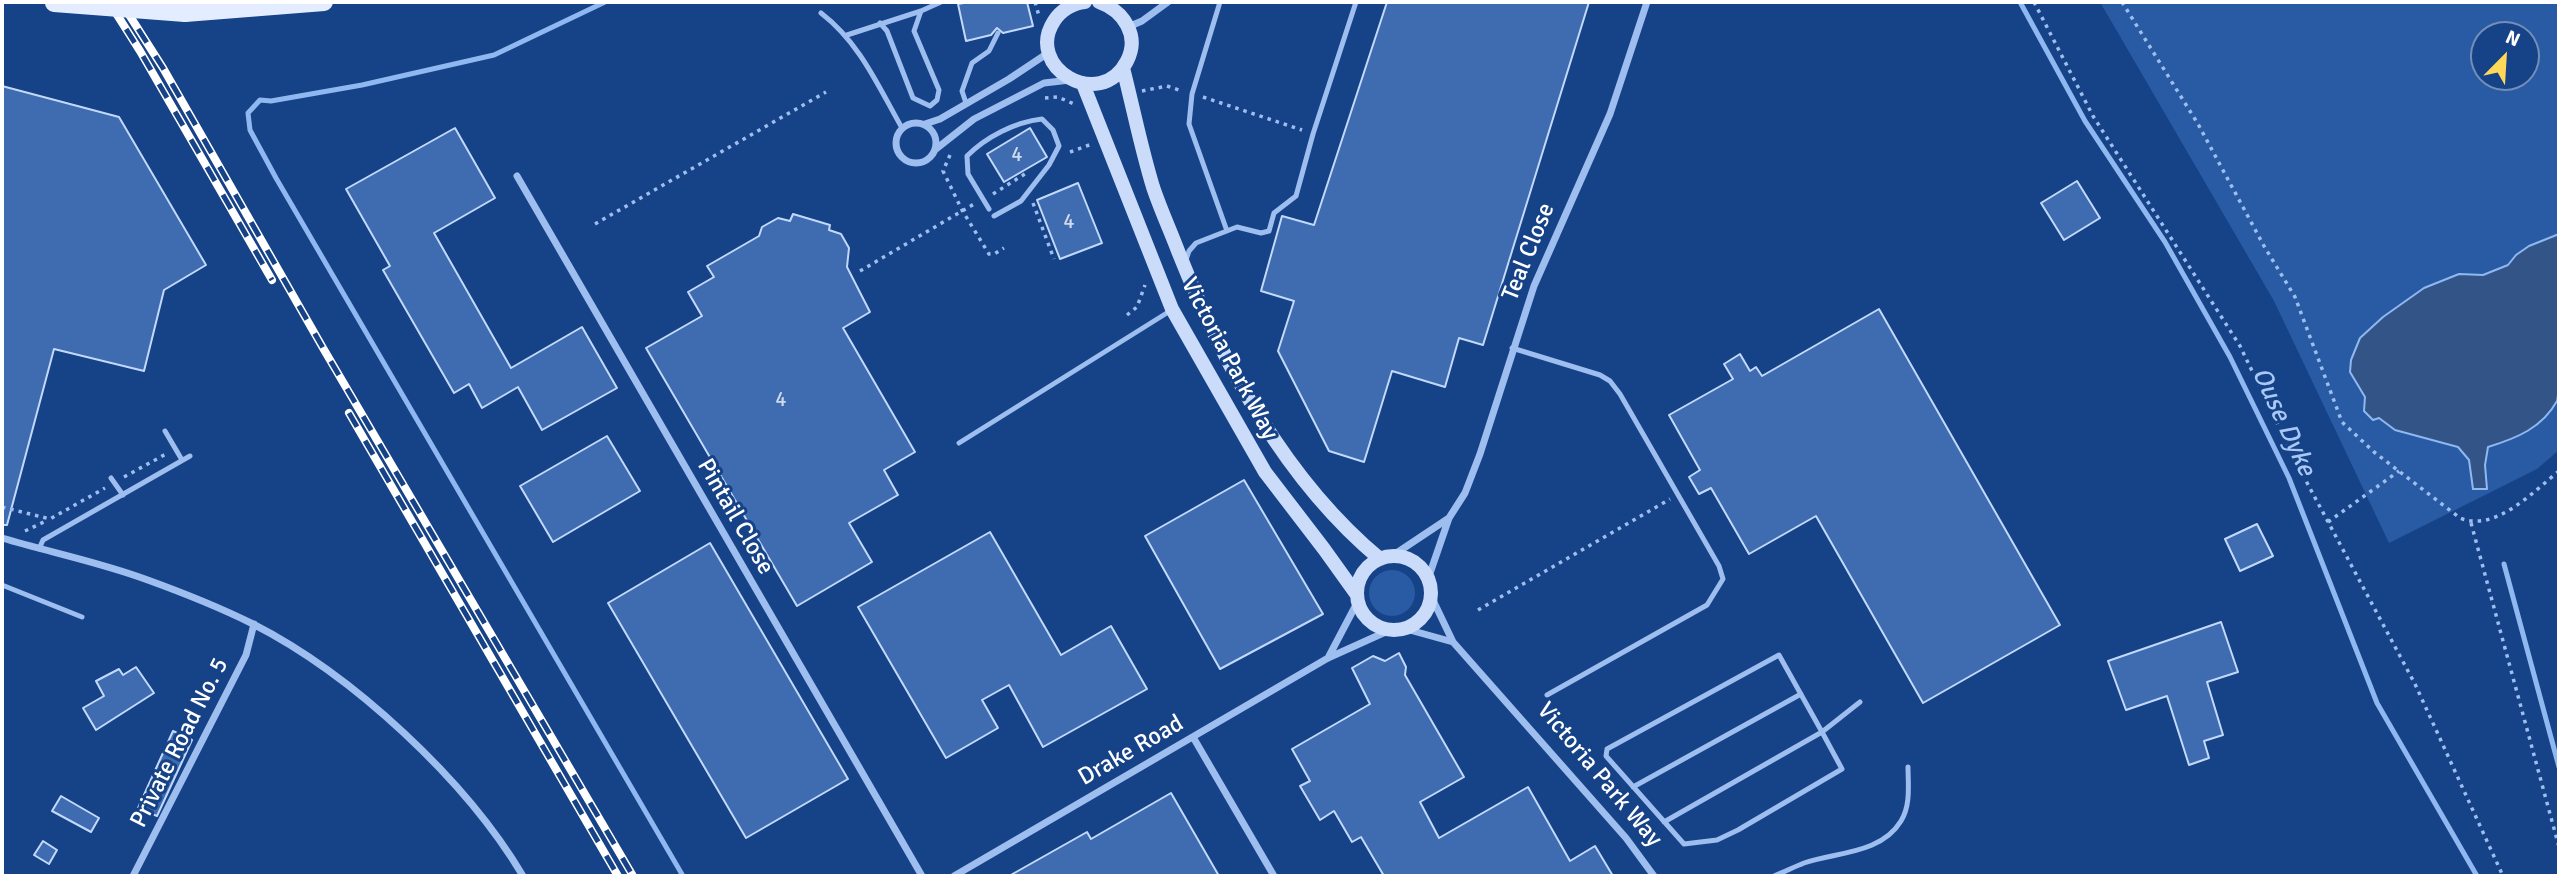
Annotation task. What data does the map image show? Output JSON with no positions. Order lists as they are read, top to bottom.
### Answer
{
  "streets": {
    "street": [
      "Teal Close",
      "Victoria Park Way",
      "Pintail Close",
      "Private Road No. 5",
      "Drake Road"
    ]
  },
  "crossings": [
    ["Teal Close", "Victoria Park Way"],
    ["Teal Close", "Drake Road"],
    ["Victoria Park Way", "Drake Road"]
  ],
  "water": ["Ouse Dyke"],
  "house_numbers": ["4", "4", "4"],
  "north": "top right"
}
